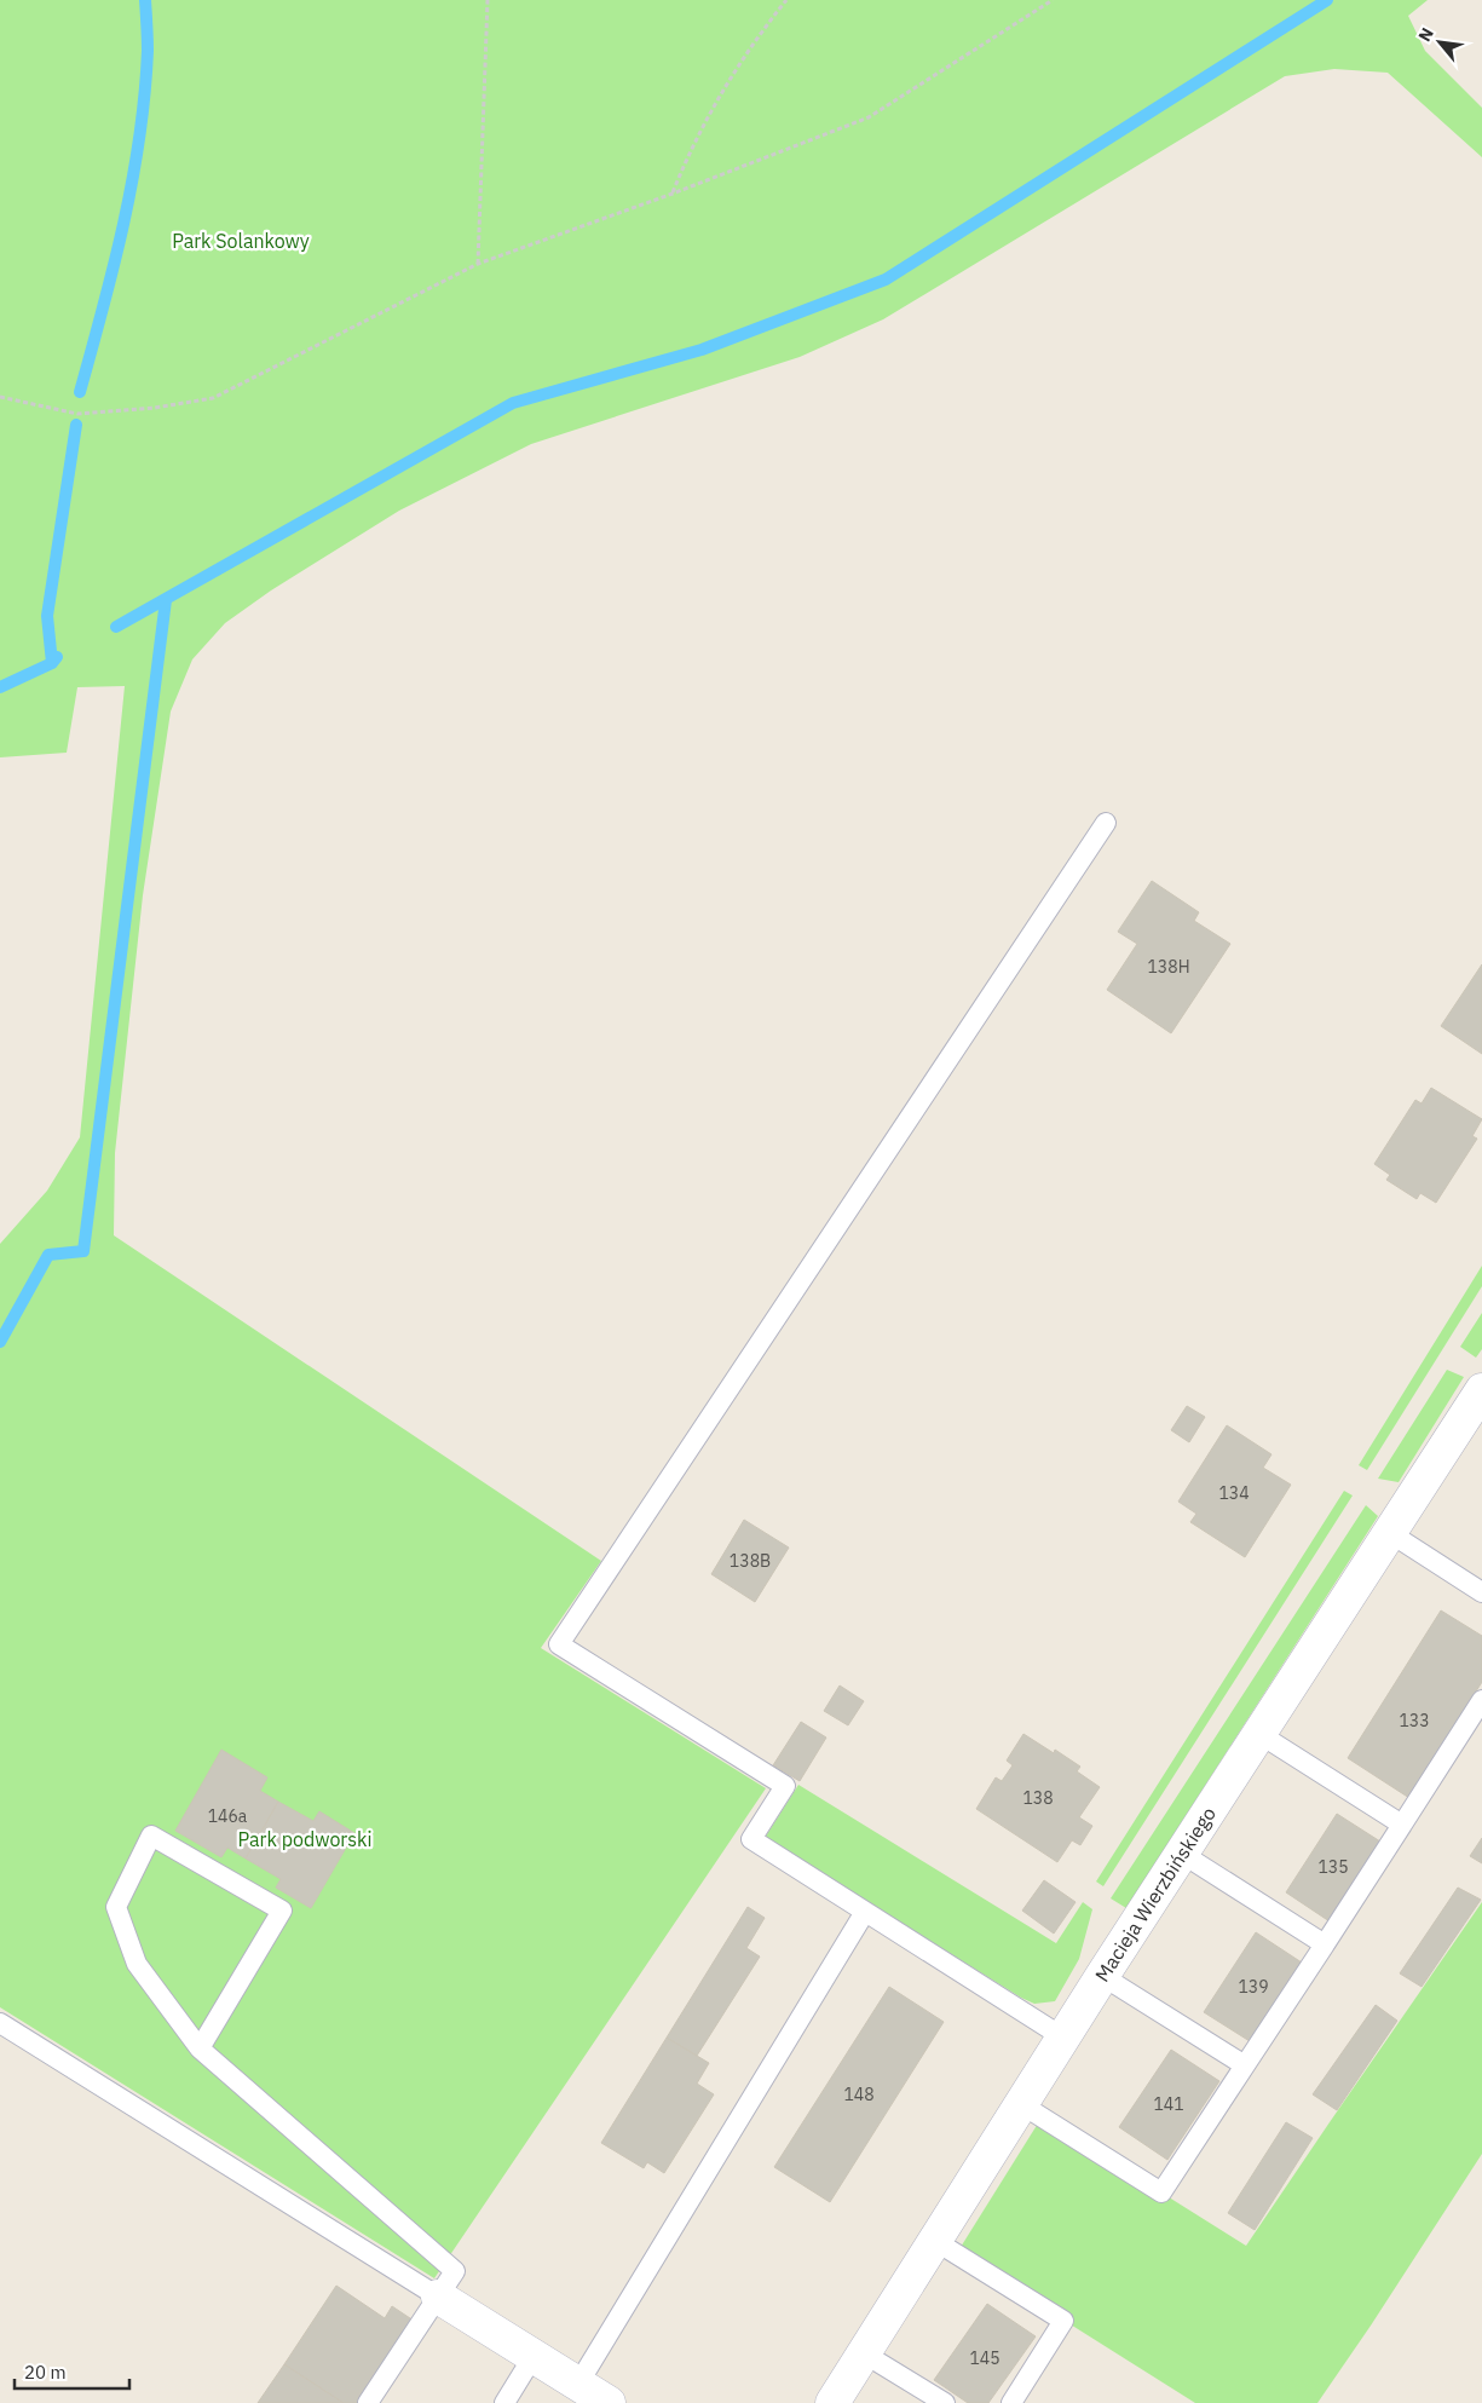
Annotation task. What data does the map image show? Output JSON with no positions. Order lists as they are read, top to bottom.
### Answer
{
  "streets": {
    "street": ["Macieja Wierzbińskiego"]
  },
  "parks": ["Park Solankowy", "Park podworski"],
  "house_numbers": [
    "138H",
    "134",
    "138B",
    "133",
    "138",
    "146a",
    "135",
    "139",
    "148",
    "141",
    "145"
  ],
  "scale_bar": "20 m",
  "north": "top left"
}
